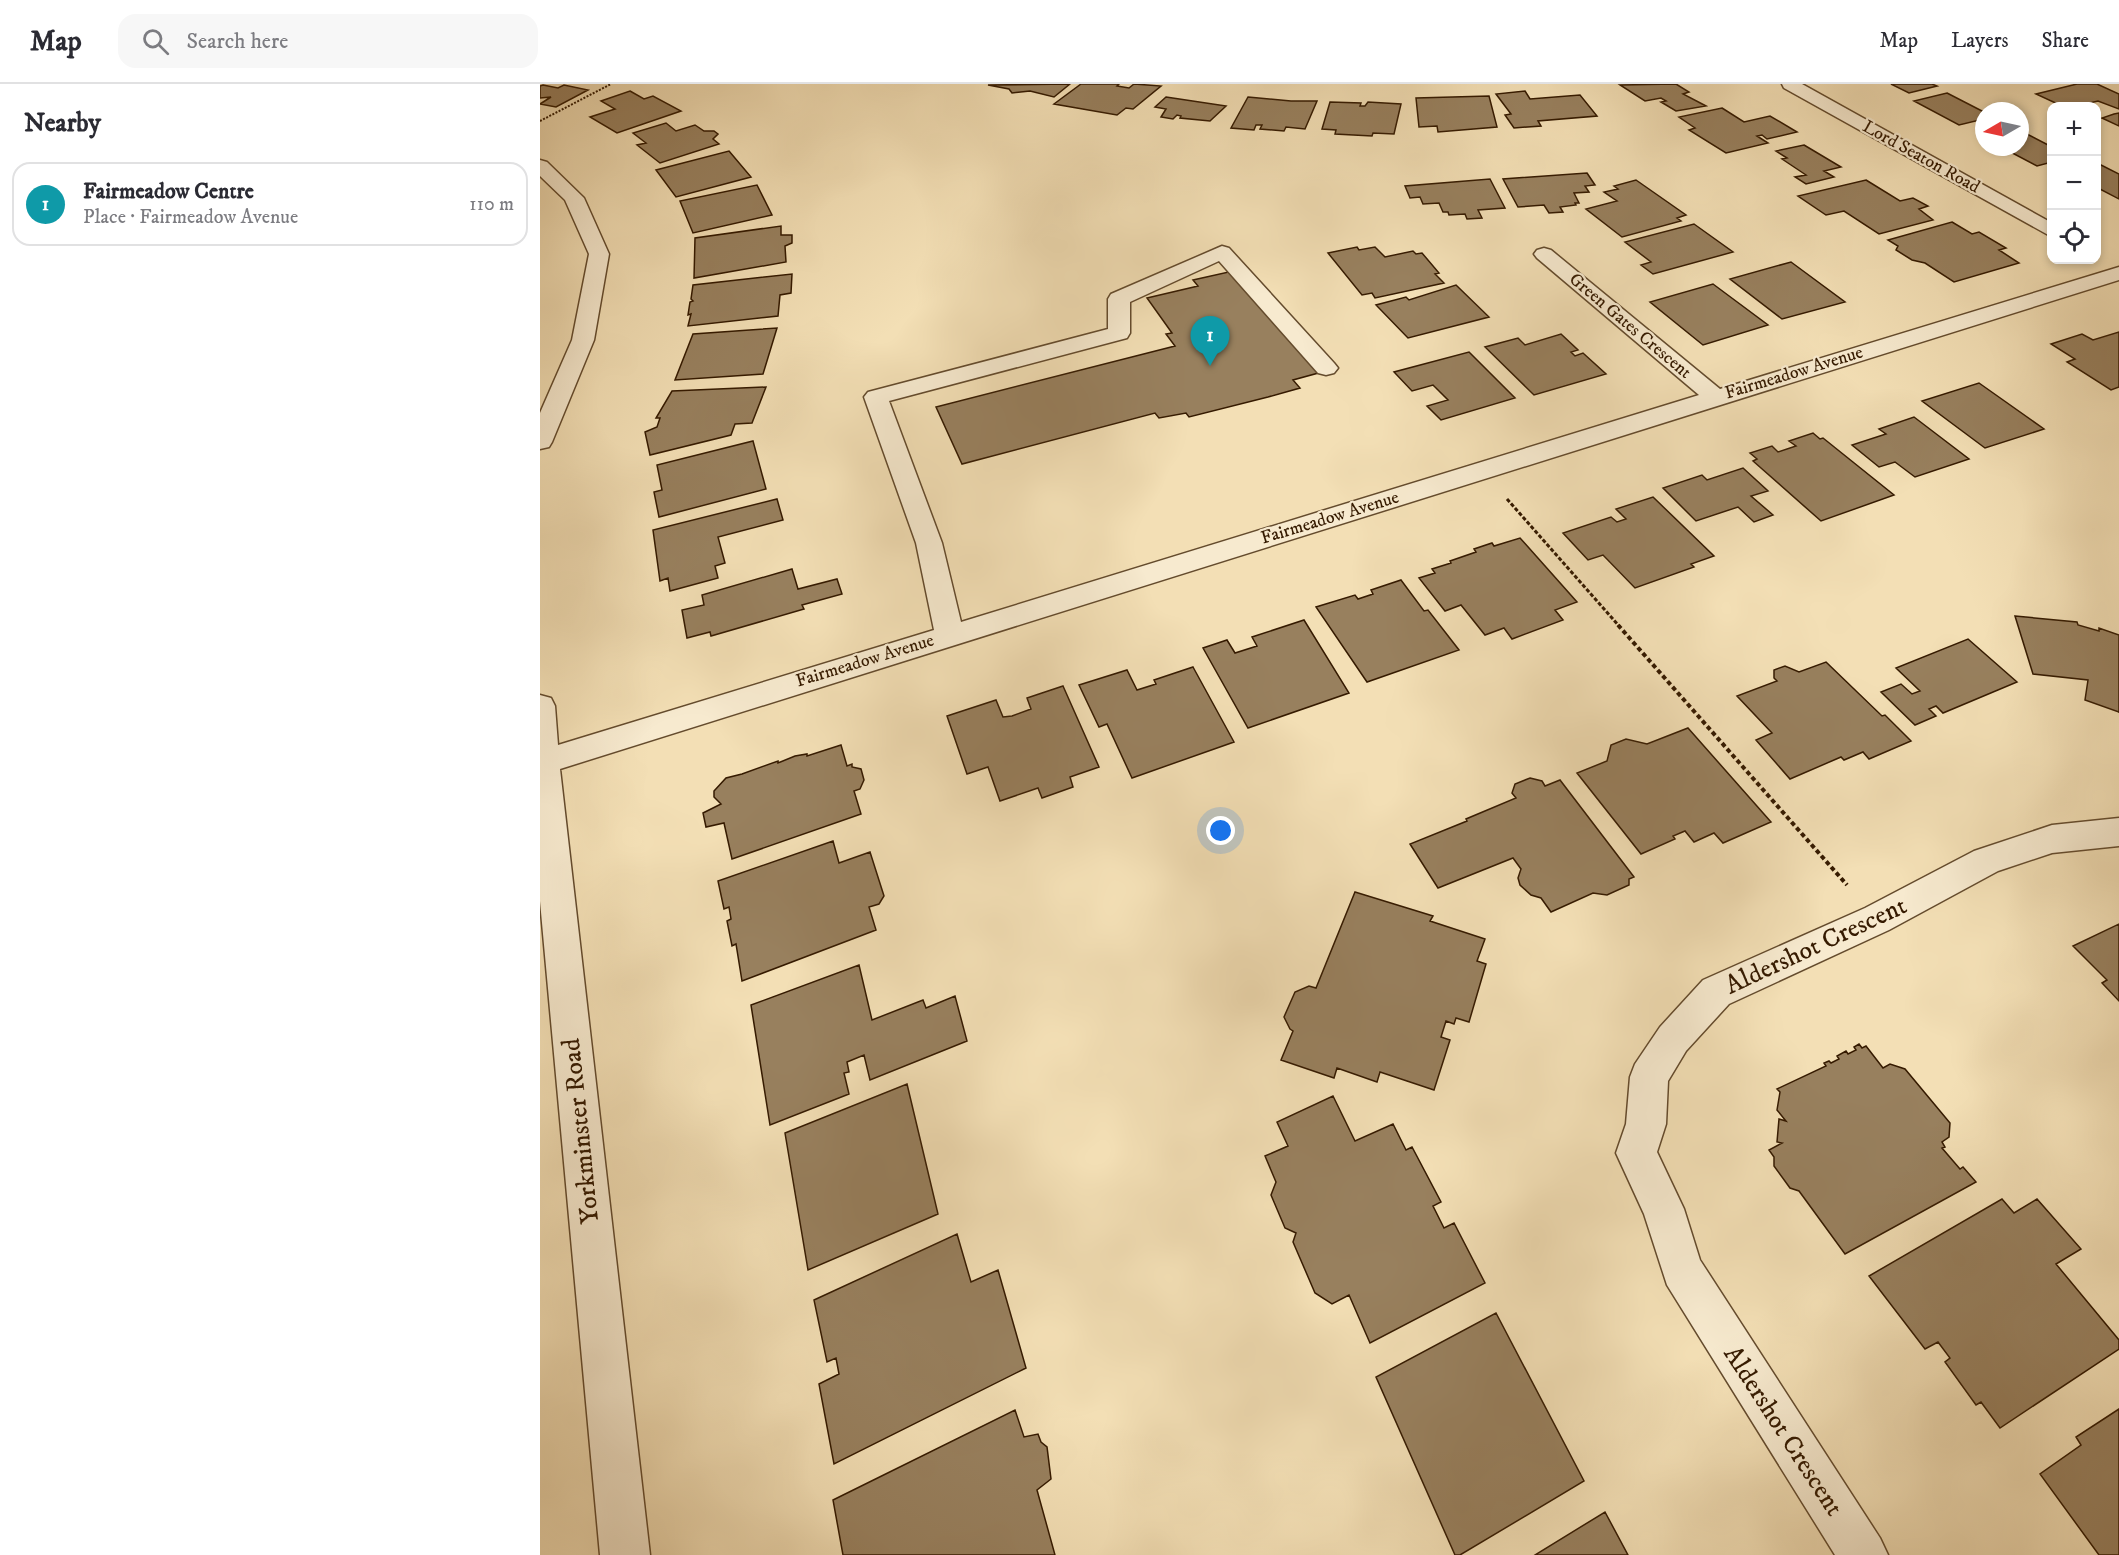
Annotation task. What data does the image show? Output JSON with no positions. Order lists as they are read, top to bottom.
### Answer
{
  "streets": {
    "street": [
      "Lord Seaton Road",
      "Green Gates Crescent",
      "Fairmeadow Avenue",
      "Aldershot Crescent",
      "Yorkminster Road"
    ]
  },
  "crossings": [
    ["Green Gates Crescent", "Fairmeadow Avenue"],
    ["Fairmeadow Avenue", "Yorkminster Road"]
  ],
  "north": "left",
  "page": {
    "header": "Map",
    "search": "Search here",
    "nav": ["Map", "Layers", "Share"],
    "heading": "Nearby",
    "map_buttons": ["+", "−"],
    "list": [
      {
        "mark": "1",
        "name": "Fairmeadow Centre",
        "note": "Place · Fairmeadow Avenue",
        "value": "110 m"
      }
    ],
    "pins": "1"
  }
}
